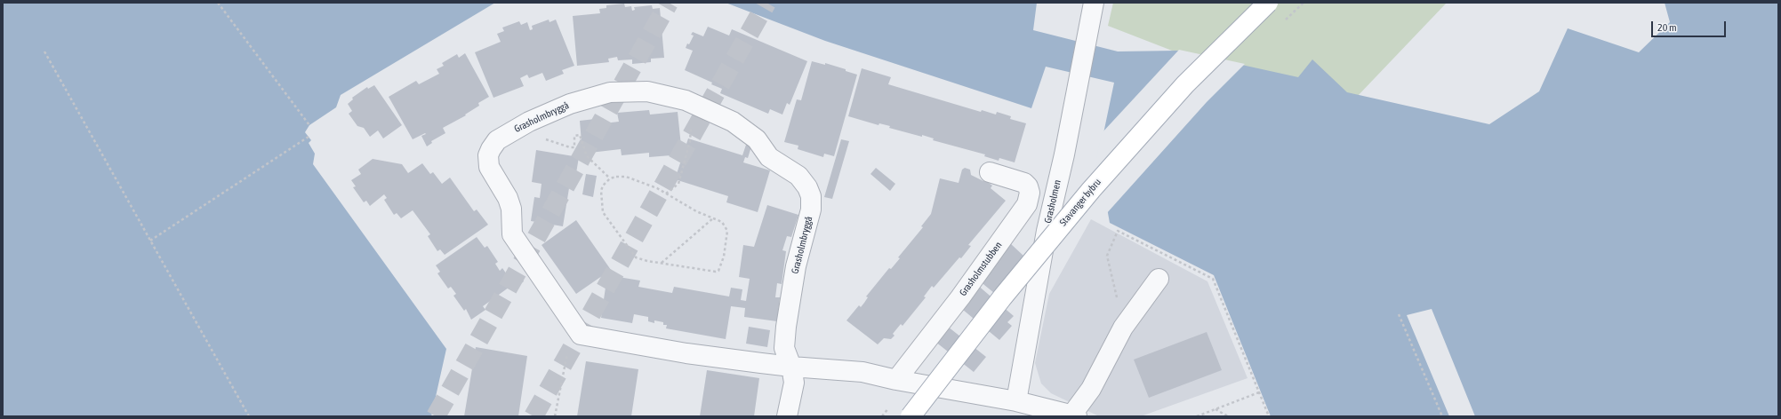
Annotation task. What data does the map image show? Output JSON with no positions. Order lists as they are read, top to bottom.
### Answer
{
  "streets": {
    "main road": ["Stavanger bybru"],
    "street": ["Grasholmbryggå", "Grasholmen", "Grasholmstubben"]
  },
  "scale_bar": "20 m"
}
